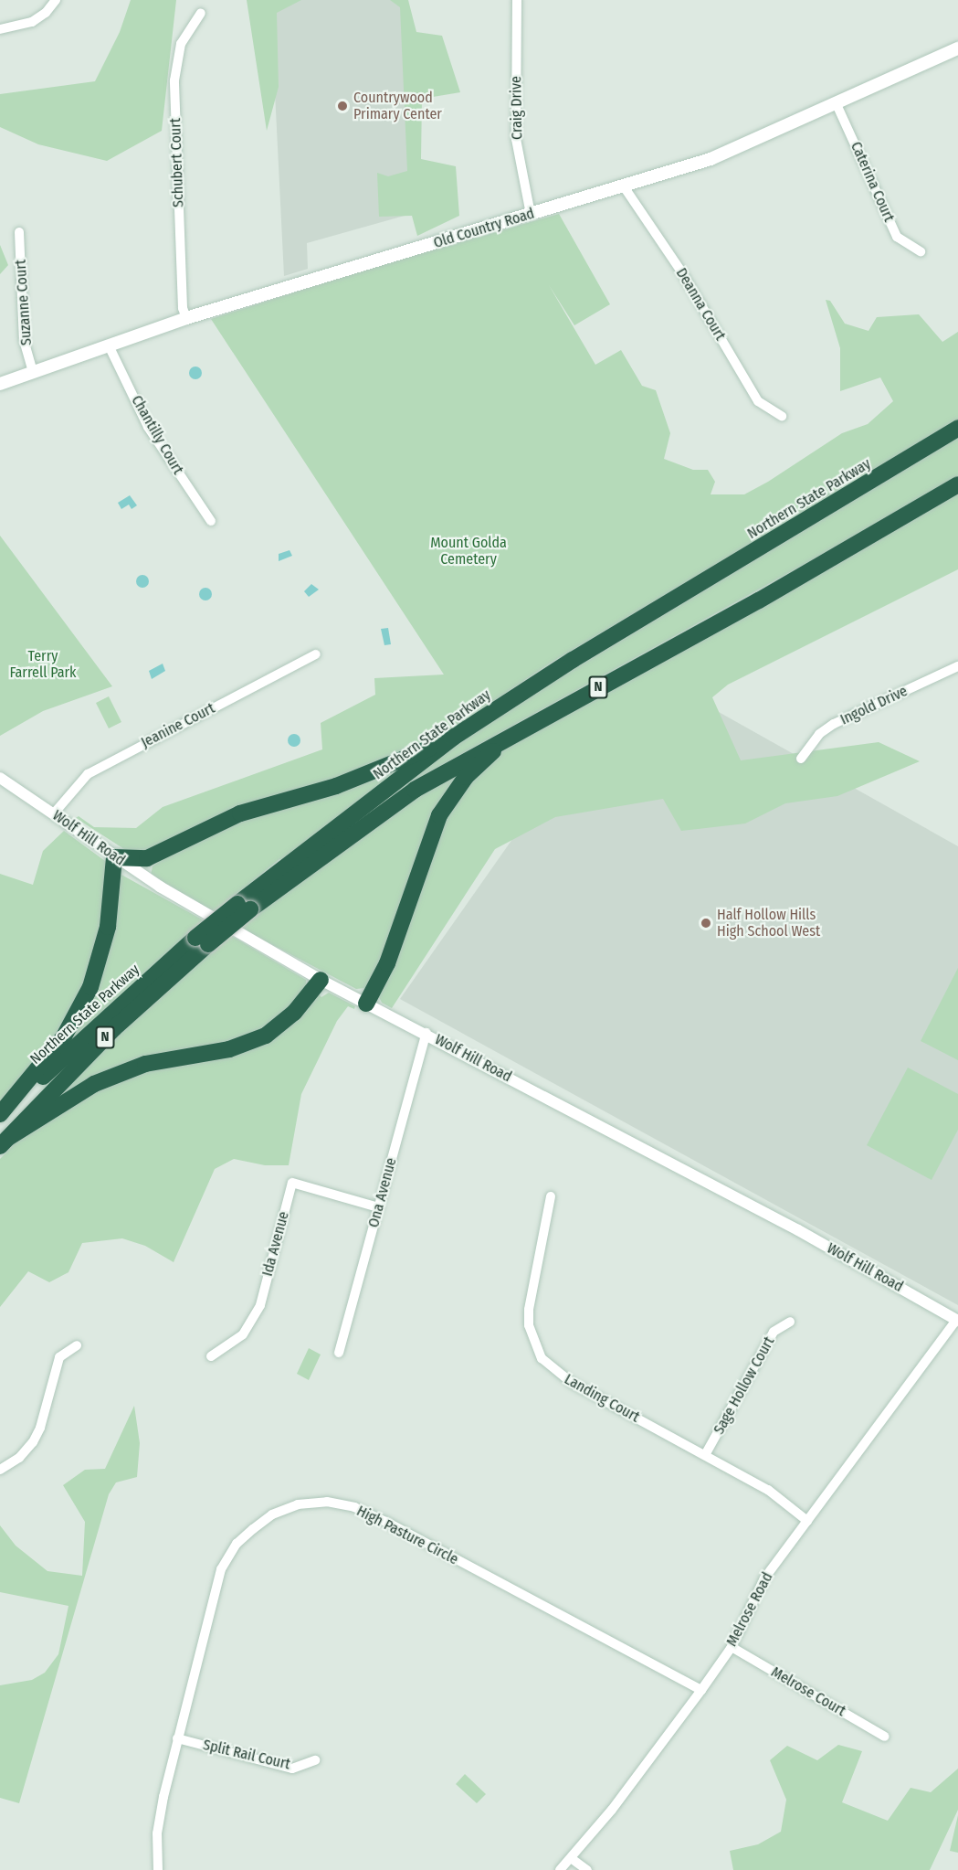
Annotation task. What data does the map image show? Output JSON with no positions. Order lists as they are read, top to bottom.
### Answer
{
  "streets": {
    "highway": ["Northern State Parkway", "N"],
    "main road": ["Old Country Road"],
    "street": [
      "Craig Drive",
      "Schubert Court",
      "Caterina Court",
      "Suzanne Court",
      "Deanna Court",
      "Chantilly Court",
      "Ingold Drive",
      "Jeanine Court",
      "Wolf Hill Road",
      "Ona Avenue",
      "Ida Avenue",
      "Sage Hollow Court",
      "Landing Court",
      "High Pasture Circle",
      "Melrose Road",
      "Melrose Court",
      "Split Rail Court"
    ]
  },
  "crossings": [
    ["Craig Drive", "Old Country Road"],
    ["Schubert Court", "Old Country Road"],
    ["Caterina Court", "Old Country Road"],
    ["Old Country Road", "Suzanne Court"],
    ["Old Country Road", "Deanna Court"],
    ["Old Country Road", "Chantilly Court"],
    ["Jeanine Court", "Wolf Hill Road"],
    ["Wolf Hill Road", "Ona Avenue"],
    ["Wolf Hill Road", "Melrose Road"],
    ["Ona Avenue", "Ida Avenue"],
    ["Sage Hollow Court", "Landing Court"],
    ["Landing Court", "Melrose Road"],
    ["High Pasture Circle", "Melrose Road"],
    ["High Pasture Circle", "Split Rail Court"],
    ["Melrose Road", "Melrose Court"]
  ],
  "parks": ["Mount Golda Cemetery", "Terry Farrell Park"],
  "places": ["Countrywood Primary Center", "Half Hollow Hills High School West"]
}
